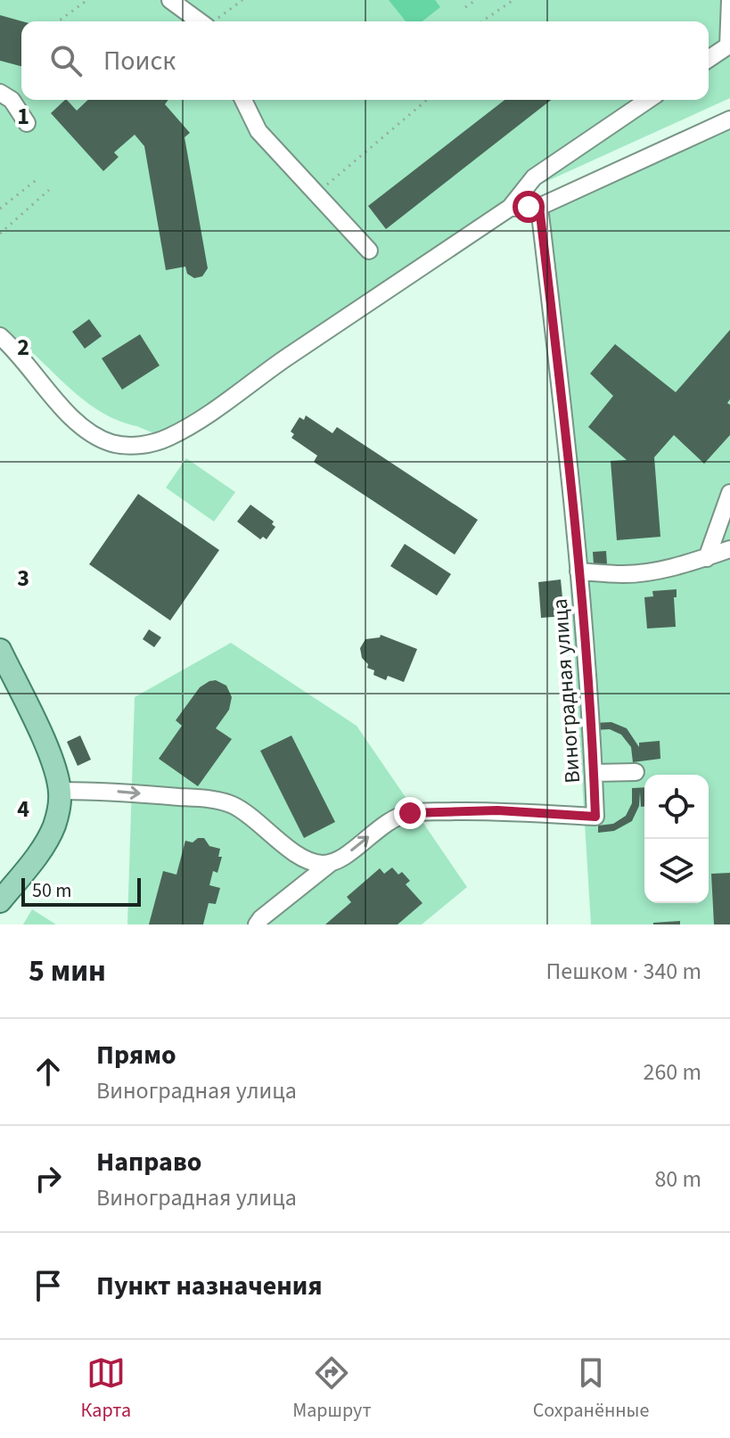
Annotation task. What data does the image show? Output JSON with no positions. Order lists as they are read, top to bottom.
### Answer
{
  "streets": {
    "street": ["Виноградная улица"]
  },
  "scale_bar": "50 m",
  "page": {
    "search": "Поиск",
    "scale": "50 m",
    "heading": ["5 мин", "Пешком · 340 m"],
    "list": [
      ["Прямо", "Виноградная улица", "260 m"],
      ["Направо", "Виноградная улица", "80 m"],
      "Пункт назначения"
    ],
    "nav": ["Карта", "Маршрут", "Сохранённые"]
  },
  "grid": {
    "rows": [
      "1",
      "2",
      "3",
      "4"
    ]
  }
}
